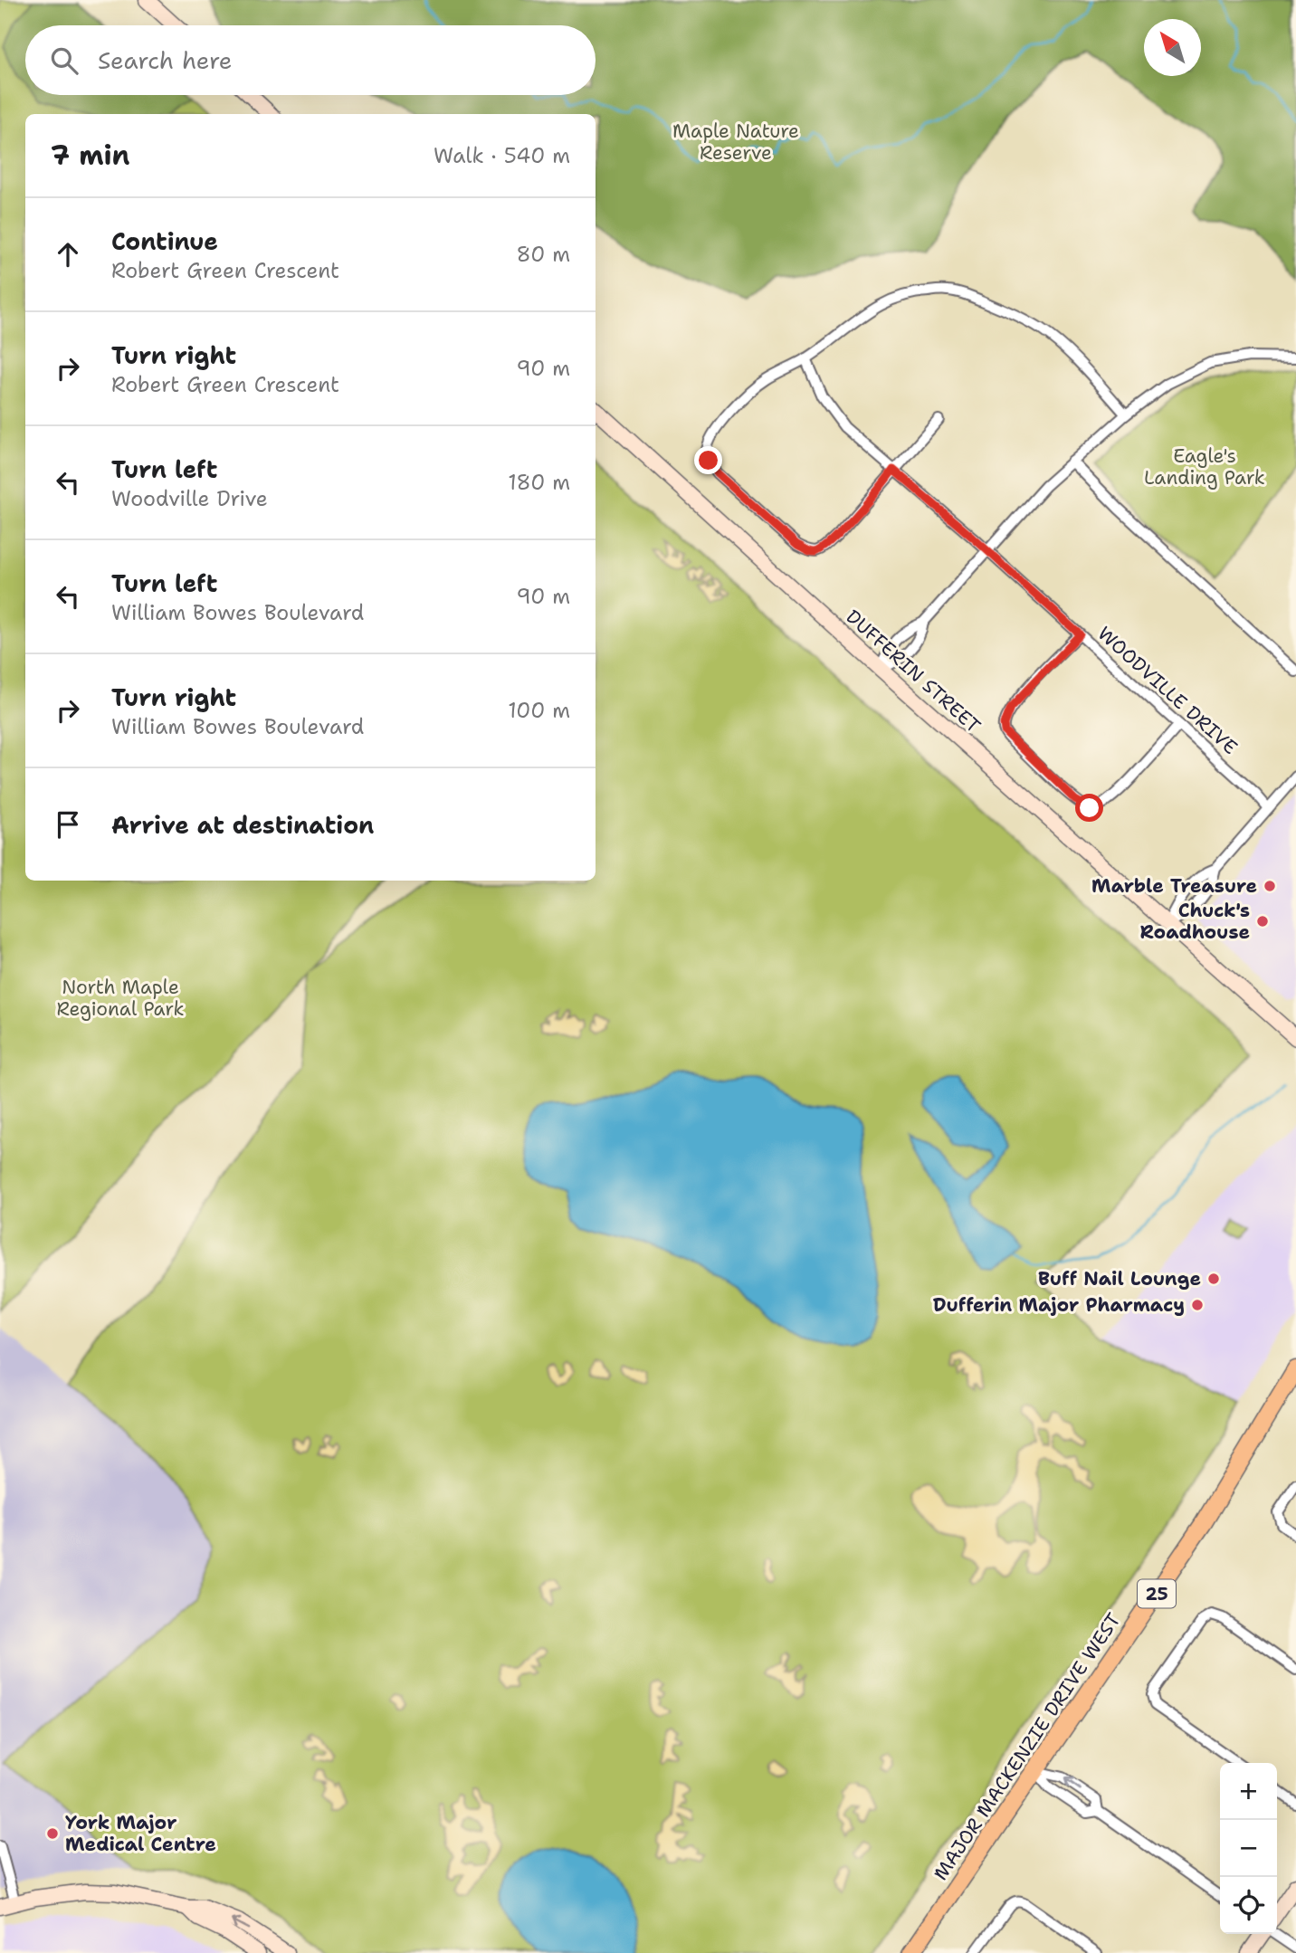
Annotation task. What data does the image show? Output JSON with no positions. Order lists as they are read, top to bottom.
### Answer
{
  "streets": {
    "main road": ["DUFFERIN STREET", "25", "MAJOR MACKENZIE DRIVE WEST"],
    "street": ["WOODVILLE DRIVE"]
  },
  "parks": ["Maple Nature Reserve", "Eagle's Landing Park", "North Maple Regional Park"],
  "places": [
    "Marble Treasure",
    "Chuck's Roadhouse",
    "Buff Nail Lounge",
    "Dufferin Major Pharmacy",
    "York Major Medical Centre"
  ],
  "north": "top left",
  "page": {
    "search": "Search here",
    "heading": ["7 min", "Walk · 540 m"],
    "list": [
      ["Continue", "Robert Green Crescent", "80 m"],
      ["Turn right", "Robert Green Crescent", "90 m"],
      ["Turn left", "Woodville Drive", "180 m"],
      ["Turn left", "William Bowes Boulevard", "90 m"],
      ["Turn right", "William Bowes Boulevard", "100 m"],
      "Arrive at destination"
    ],
    "map_buttons": ["+", "−"]
  }
}
